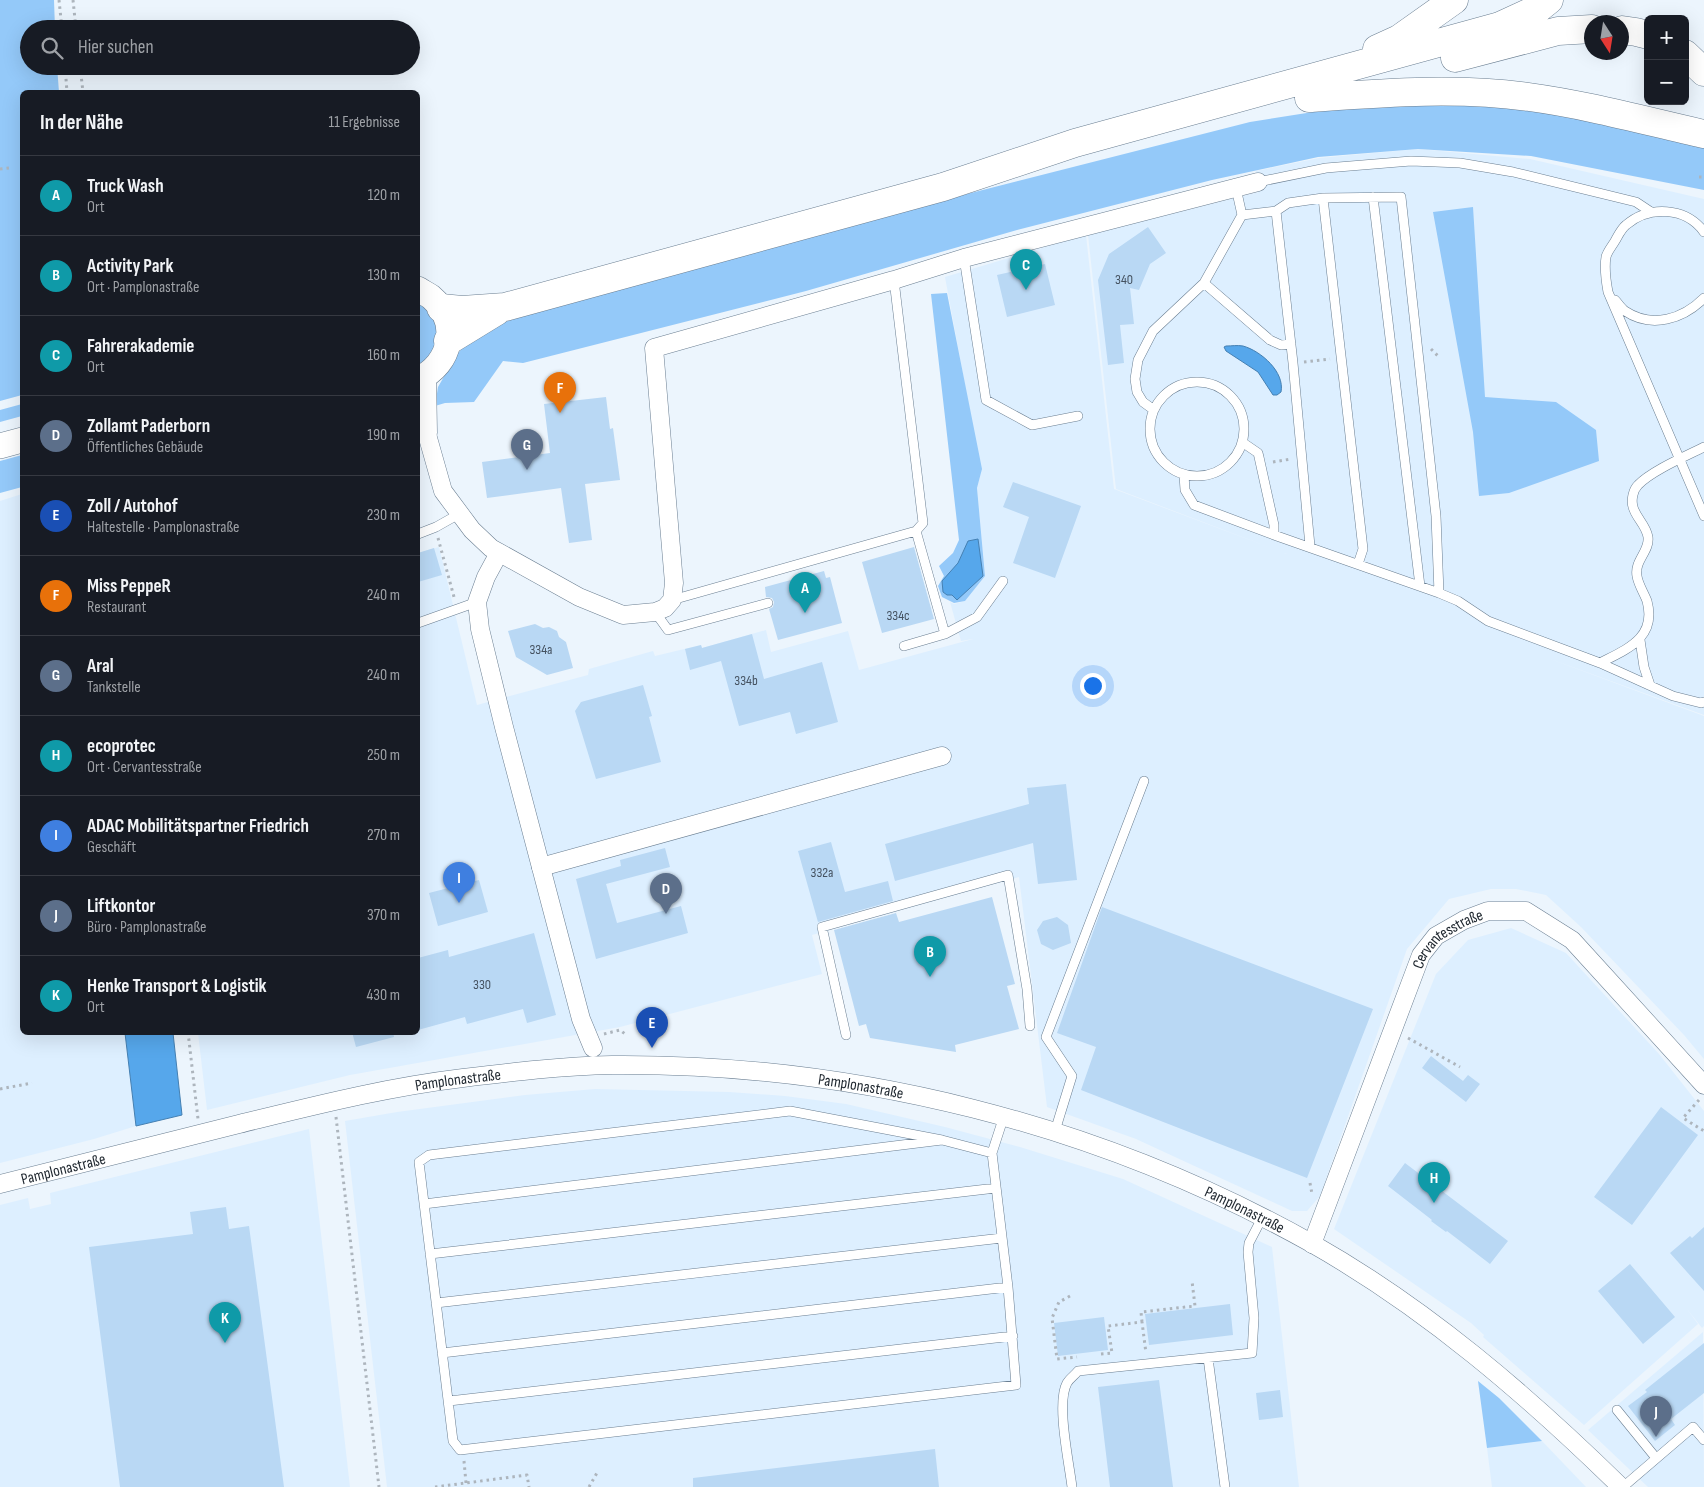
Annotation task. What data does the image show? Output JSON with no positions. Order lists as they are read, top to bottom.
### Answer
{
  "streets": {
    "street": ["Cervantesstraße", "Pamplonastraße"]
  },
  "crossings": [
    ["Cervantesstraße", "Pamplonastraße"]
  ],
  "house_numbers": [
    "340",
    "334c",
    "334a",
    "334b",
    "332a",
    "330"
  ],
  "north": "bottom",
  "page": {
    "map_buttons": ["+", "−"],
    "search": "Hier suchen",
    "heading": ["In der Nähe", "11 Ergebnisse"],
    "list": [
      {
        "mark": "A",
        "name": "Truck Wash",
        "note": "Ort",
        "value": "120 m"
      },
      {
        "mark": "B",
        "name": "Activity Park",
        "note": "Ort · Pamplonastraße",
        "value": "130 m"
      },
      {
        "mark": "C",
        "name": "Fahrerakademie",
        "note": "Ort",
        "value": "160 m"
      },
      {
        "mark": "D",
        "name": "Zollamt Paderborn",
        "note": "Öffentliches Gebäude",
        "value": "190 m"
      },
      {
        "mark": "E",
        "name": "Zoll / Autohof",
        "note": "Haltestelle · Pamplonastraße",
        "value": "230 m"
      },
      {
        "mark": "F",
        "name": "Miss PeppeR",
        "note": "Restaurant",
        "value": "240 m"
      },
      {
        "mark": "G",
        "name": "Aral",
        "note": "Tankstelle",
        "value": "240 m"
      },
      {
        "mark": "H",
        "name": "ecoprotec",
        "note": "Ort · Cervantesstraße",
        "value": "250 m"
      },
      {
        "mark": "I",
        "name": "ADAC Mobilitätspartner Friedrich",
        "note": "Geschäft",
        "value": "270 m"
      },
      {
        "mark": "J",
        "name": "Liftkontor",
        "note": "Büro · Pamplonastraße",
        "value": "370 m"
      },
      {
        "mark": "K",
        "name": "Henke Transport & Logistik",
        "note": "Ort",
        "value": "430 m"
      }
    ],
    "pins": [
      "C",
      "F",
      "G",
      "A",
      "I",
      "D",
      "B",
      "E",
      "H",
      "K",
      "J"
    ]
  }
}
